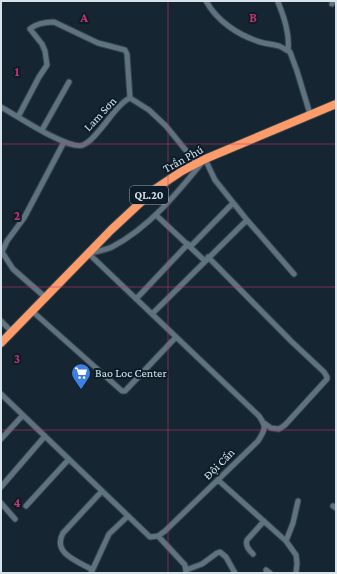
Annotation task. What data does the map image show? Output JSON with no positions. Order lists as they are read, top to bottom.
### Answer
{
  "streets": {
    "highway": ["Trần Phú", "QL.20"],
    "street": ["Lam Sơn", "Đội Cấn"]
  },
  "crossings": [
    ["Lam Sơn", "Trần Phú"]
  ],
  "places": {
    "supermarket": ["Bao Loc Center"]
  },
  "grid": {
    "columns": ["A", "B"],
    "rows": [
      "1",
      "2",
      "3",
      "4"
    ]
  }
}
